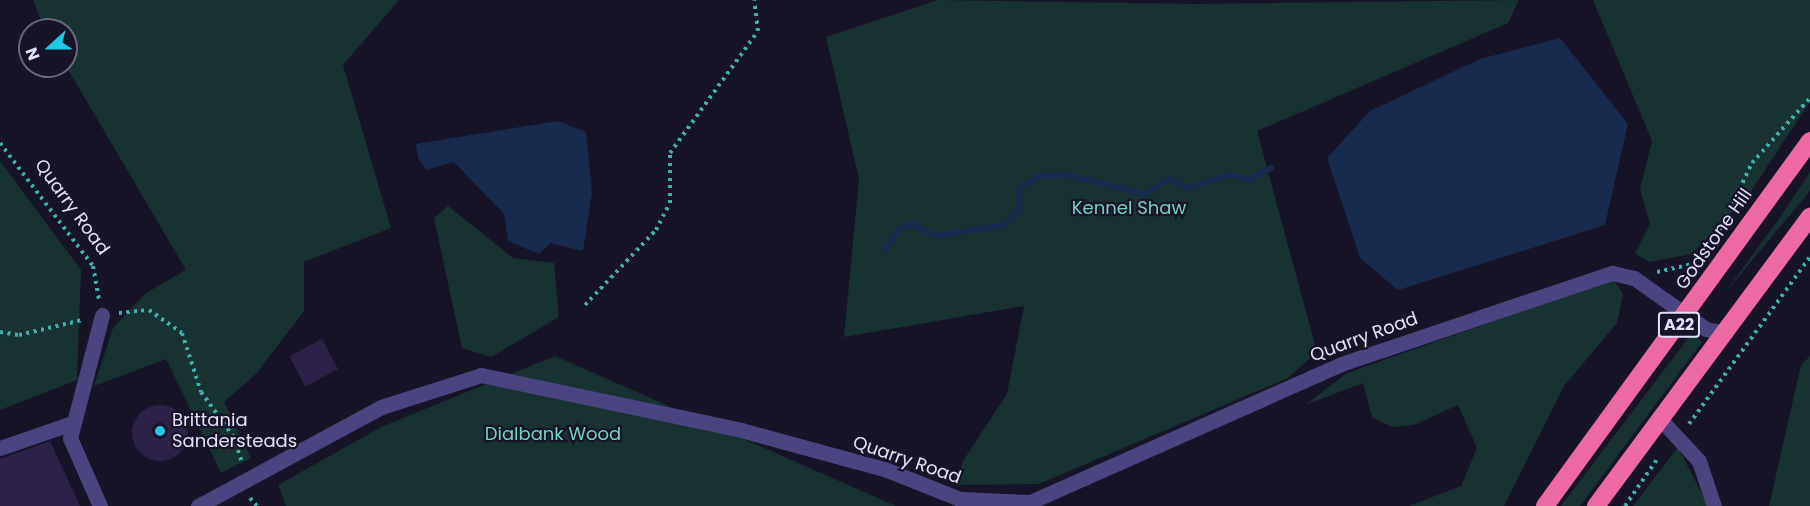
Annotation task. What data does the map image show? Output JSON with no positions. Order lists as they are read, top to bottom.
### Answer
{
  "streets": {
    "highway": ["Godstone Hill", "A22"],
    "street": ["Quarry Road"]
  },
  "parks": ["Kennel Shaw", "Dialbank Wood"],
  "places": ["Brittania Sandersteads"],
  "north": "left"
}
